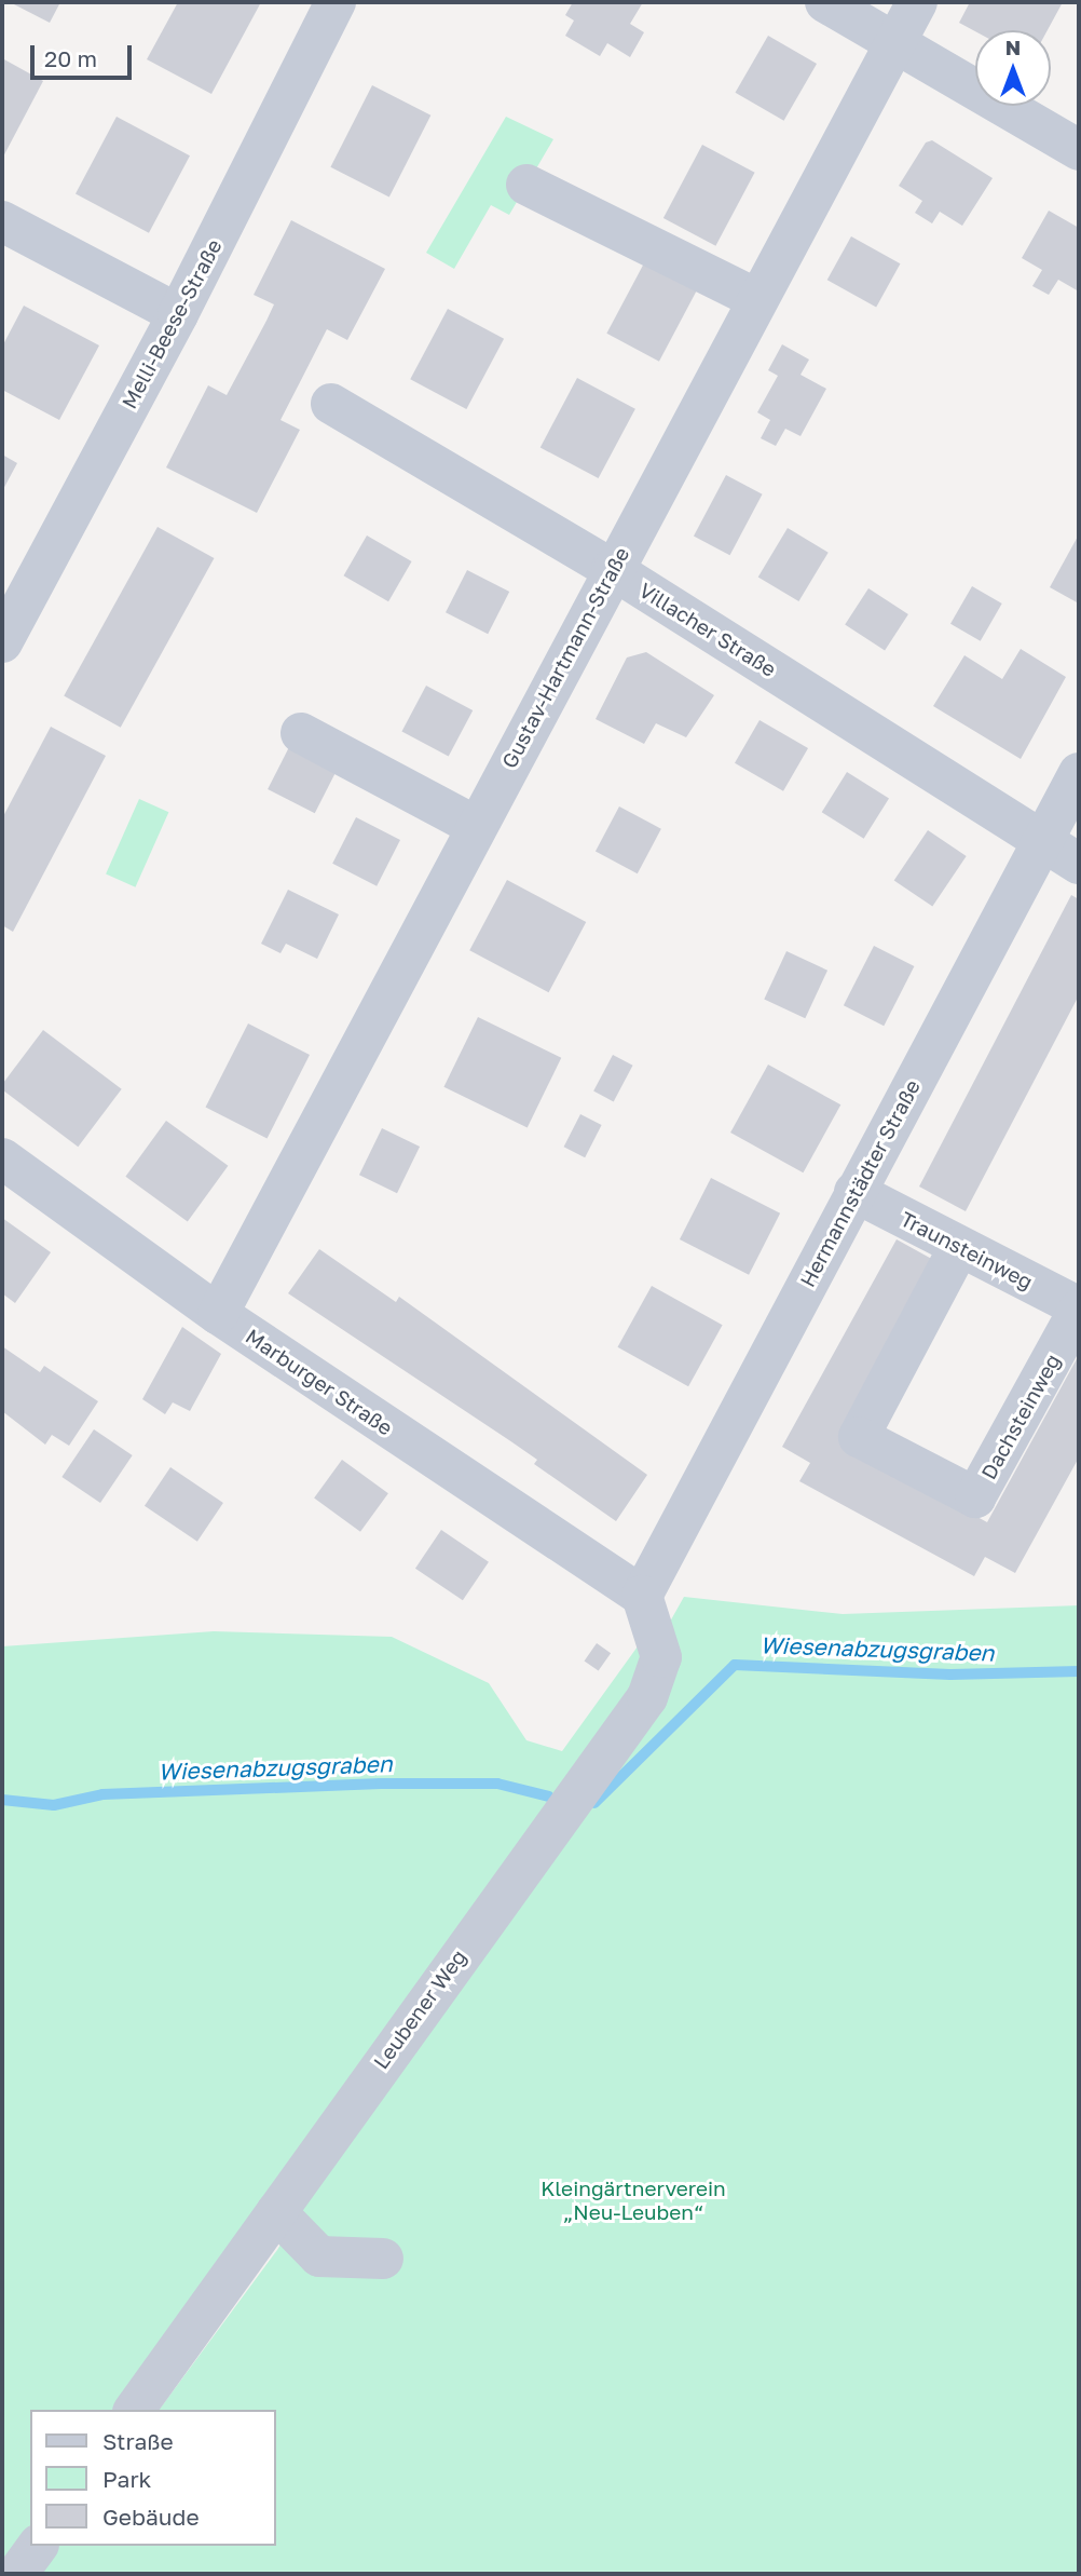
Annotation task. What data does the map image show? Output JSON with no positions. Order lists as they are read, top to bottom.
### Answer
{
  "streets": {
    "street": [
      "Melli-Beese-Straße",
      "Villacher Straße",
      "Gustav-Hartmann-Straße",
      "Hermannstädter Straße",
      "Traunsteinweg",
      "Marburger Straße",
      "Dachsteinweg",
      "Leubener Weg"
    ]
  },
  "crossings": [
    ["Villacher Straße", "Gustav-Hartmann-Straße"],
    ["Villacher Straße", "Hermannstädter Straße"],
    ["Gustav-Hartmann-Straße", "Marburger Straße"],
    ["Hermannstädter Straße", "Traunsteinweg"],
    ["Hermannstädter Straße", "Marburger Straße"],
    ["Hermannstädter Straße", "Leubener Weg"],
    ["Traunsteinweg", "Dachsteinweg"],
    ["Marburger Straße", "Leubener Weg"]
  ],
  "water": ["Wiesenabzugsgraben"],
  "parks": ["Kleingärtnerverein „Neu-Leuben“"],
  "legend": ["Straße", "Park", "Gebäude"],
  "scale_bar": "20 m",
  "north": "top"
}
